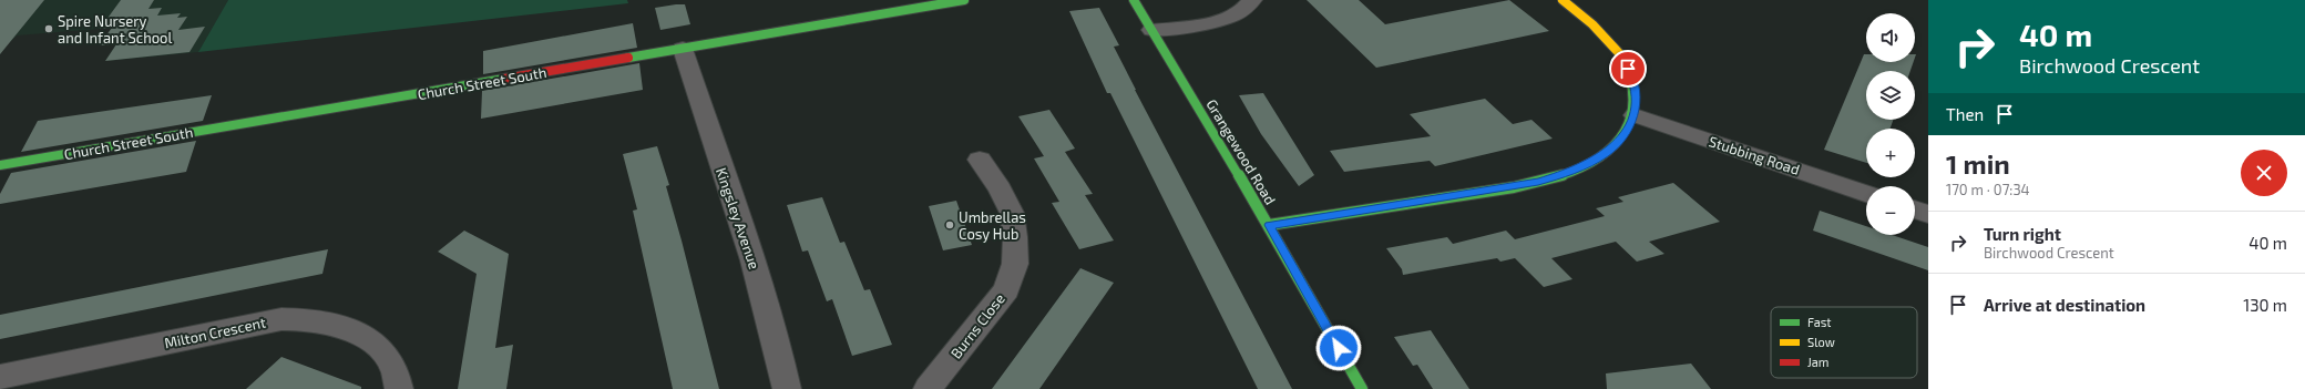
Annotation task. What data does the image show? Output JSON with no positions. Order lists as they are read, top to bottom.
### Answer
{
  "streets": {
    "street": [
      "Church Street South",
      "Grangewood Road",
      "Stubbing Road",
      "Kingsley Avenue",
      "Burns Close",
      "Milton Crescent"
    ]
  },
  "crossings": [
    ["Church Street South", "Kingsley Avenue"]
  ],
  "places": ["Spire Nursery and Infant School", "Umbrellas Cosy Hub"],
  "legend": ["Fast", "Slow", "Jam"],
  "page": {
    "turn": ["40 m", "Birchwood Crescent"],
    "map_buttons": ["+", "−"],
    "then": "Then",
    "heading": ["1 min", "170 m · 07:34"],
    "list": [
      {
        "name": "Turn right",
        "note": "Birchwood Crescent",
        "value": "40 m"
      },
      {
        "name": "Arrive at destination",
        "value": "130 m"
      }
    ]
  }
}
